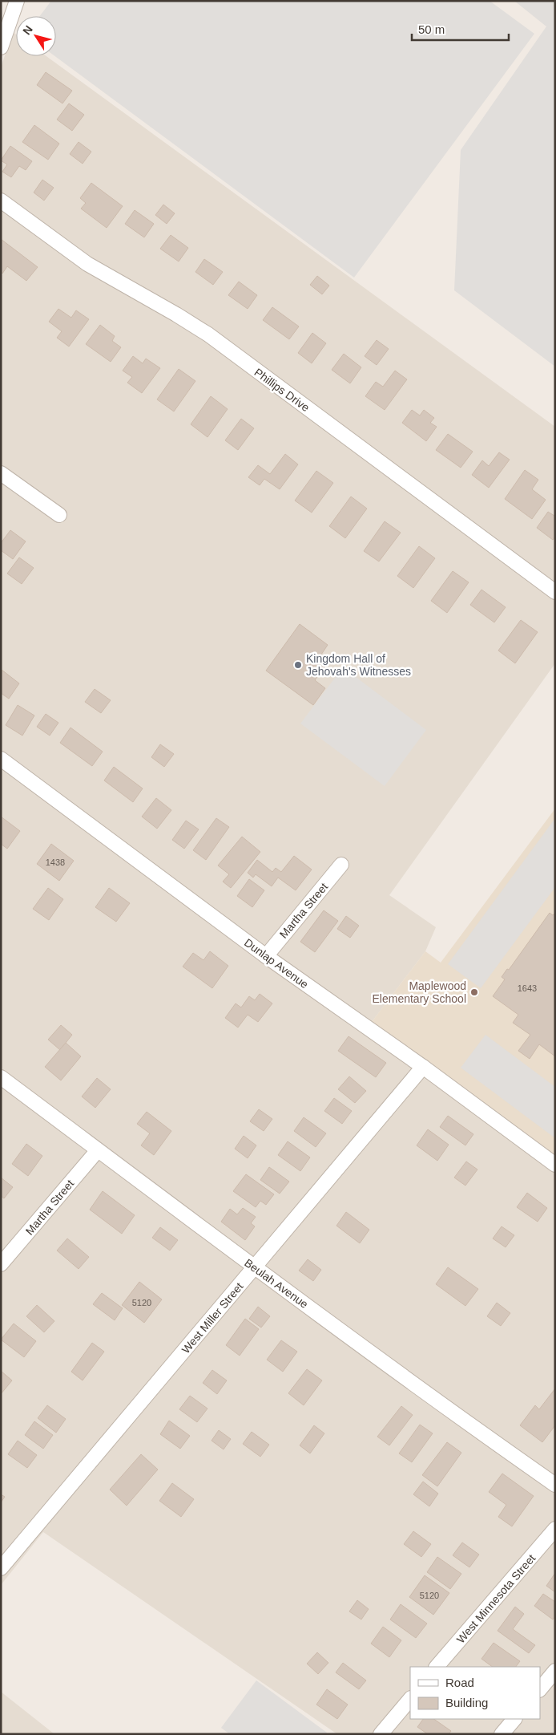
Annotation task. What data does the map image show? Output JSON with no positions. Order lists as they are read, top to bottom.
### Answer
{
  "streets": {
    "street": [
      "Phillips Drive",
      "Martha Street",
      "Dunlap Avenue",
      "Beulah Avenue",
      "West Miller Street",
      "West Minnesota Street"
    ]
  },
  "crossings": [
    ["Martha Street", "Dunlap Avenue"],
    ["Martha Street", "Beulah Avenue"],
    ["Dunlap Avenue", "West Miller Street"],
    ["Beulah Avenue", "West Miller Street"]
  ],
  "places": ["Kingdom Hall of Jehovah's Witnesses", "Maplewood Elementary School"],
  "house_numbers": [
    "1438",
    "1643",
    "5120",
    "5120"
  ],
  "legend": ["Road", "Building"],
  "scale_bar": "50 m",
  "north": "top left"
}
